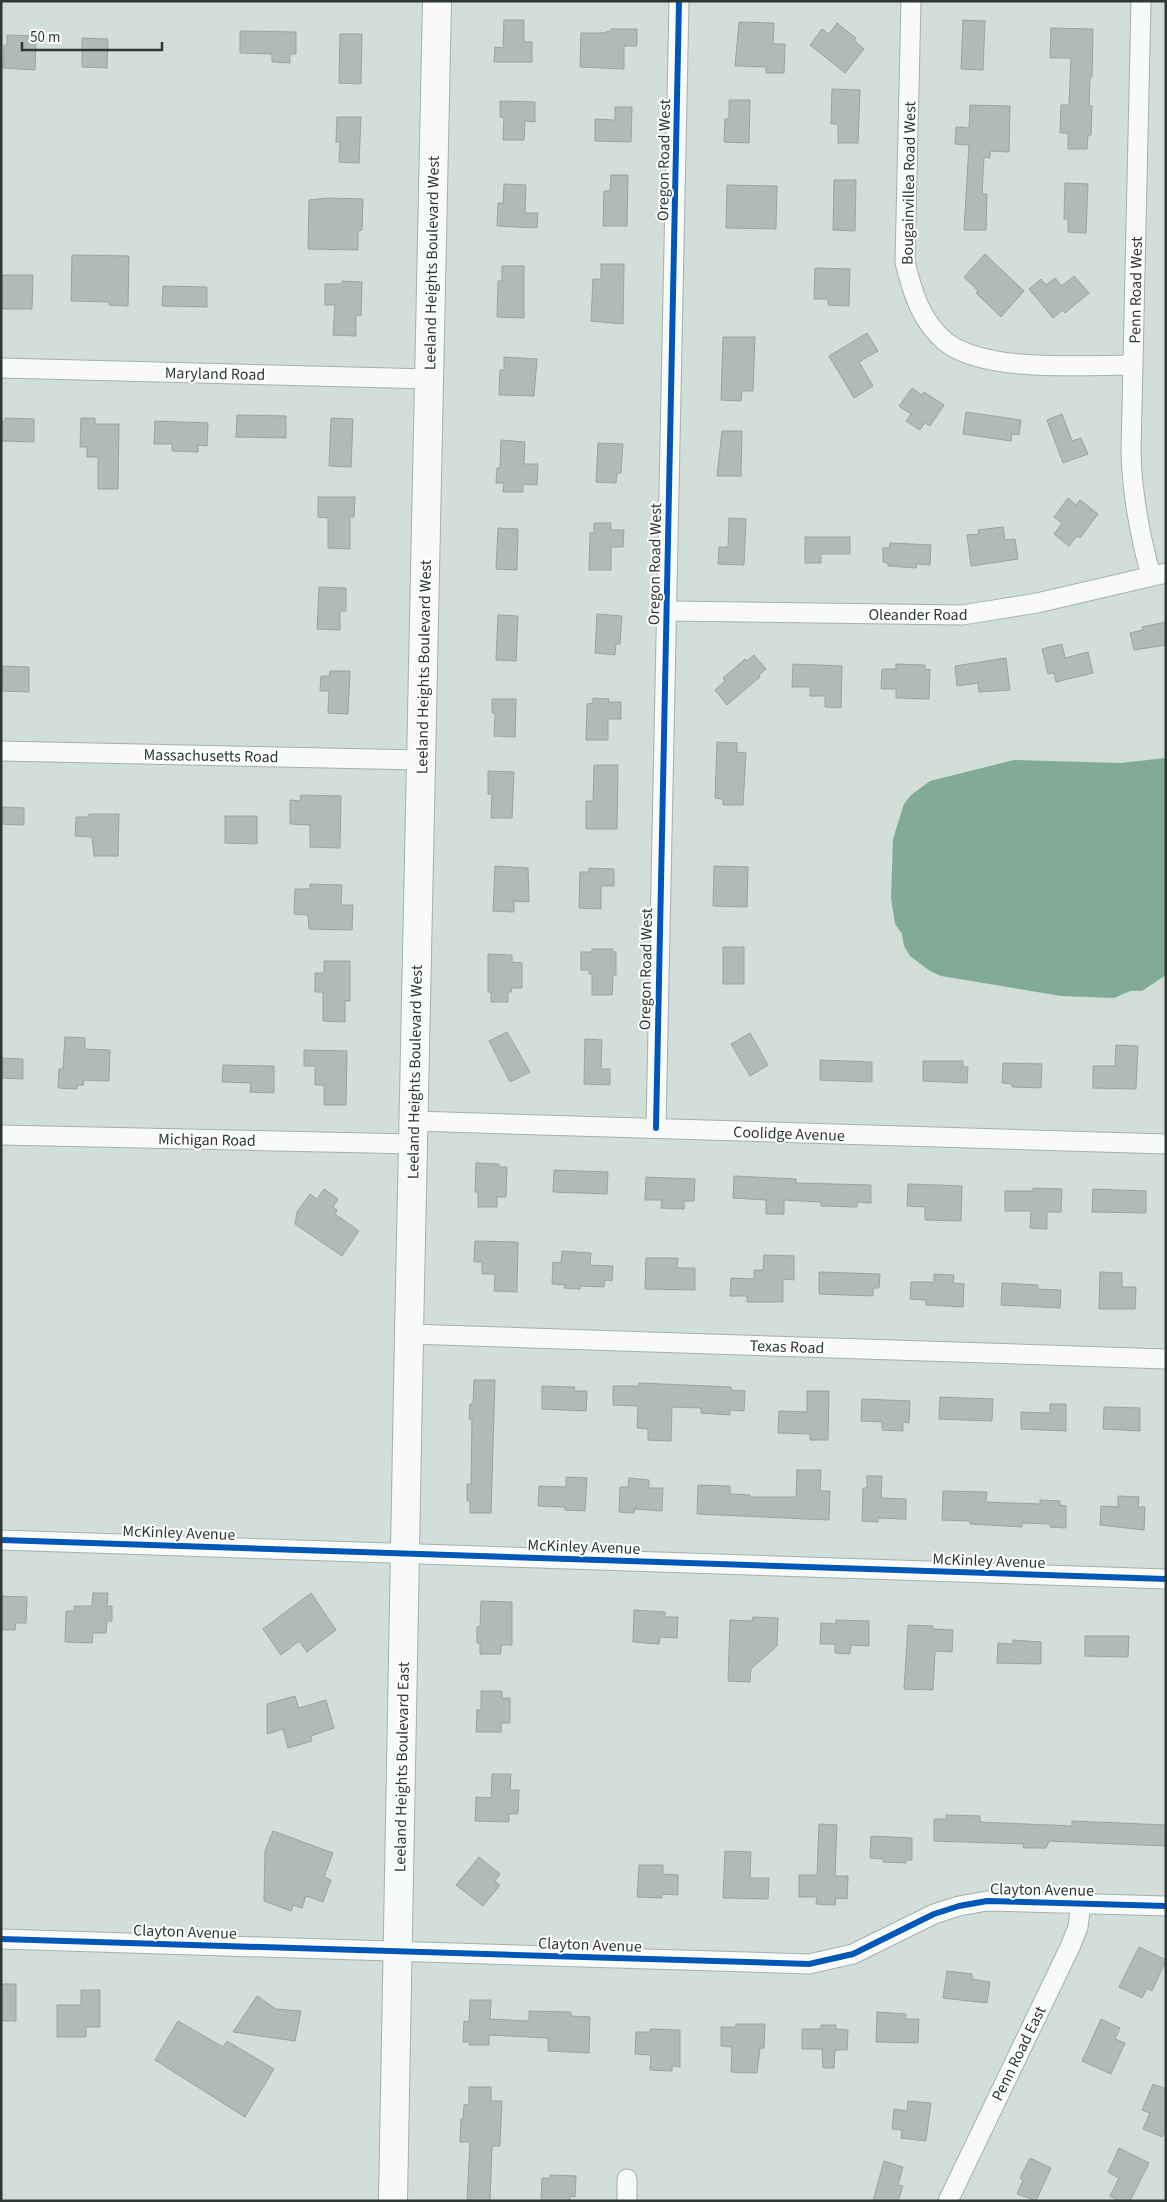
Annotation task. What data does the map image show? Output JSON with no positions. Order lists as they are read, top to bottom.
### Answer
{
  "streets": {
    "main road": ["Leeland Heights Boulevard West", "Leeland Heights Boulevard East"],
    "street": [
      "Oregon Road West",
      "Bougainvillea Road West",
      "Penn Road West",
      "Maryland Road",
      "Oleander Road",
      "Massachusetts Road",
      "Coolidge Avenue",
      "Michigan Road",
      "Texas Road",
      "McKinley Avenue",
      "Clayton Avenue",
      "Penn Road East"
    ]
  },
  "crossings": [
    ["Oregon Road West", "Oleander Road"],
    ["Oregon Road West", "Coolidge Avenue"],
    ["Bougainvillea Road West", "Penn Road West"],
    ["Leeland Heights Boulevard West", "Maryland Road"],
    ["Leeland Heights Boulevard West", "Massachusetts Road"],
    ["Leeland Heights Boulevard West", "Coolidge Avenue"],
    ["Leeland Heights Boulevard West", "Michigan Road"],
    ["Leeland Heights Boulevard West", "Texas Road"],
    ["Leeland Heights Boulevard West", "Leeland Heights Boulevard East"],
    ["Penn Road West", "Oleander Road"],
    ["Coolidge Avenue", "Michigan Road"],
    ["Texas Road", "Leeland Heights Boulevard East"],
    ["McKinley Avenue", "Leeland Heights Boulevard East"],
    ["Leeland Heights Boulevard East", "Clayton Avenue"],
    ["Clayton Avenue", "Penn Road East"]
  ],
  "scale_bar": "50 m"
}
